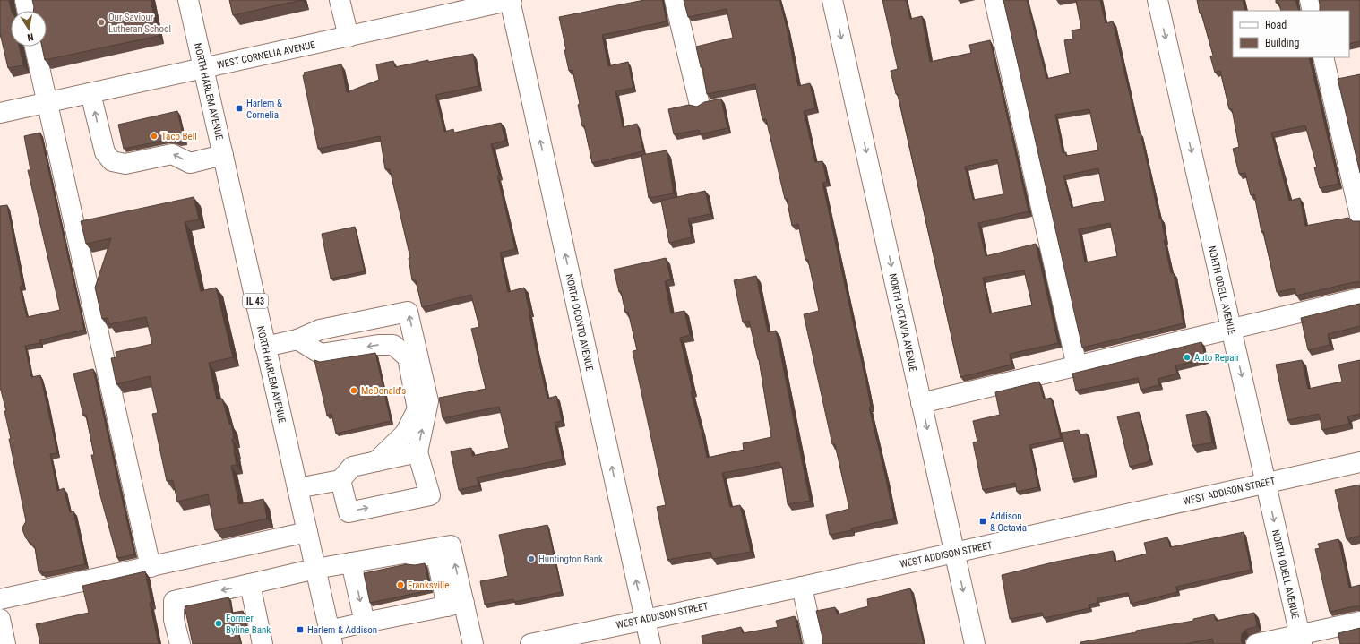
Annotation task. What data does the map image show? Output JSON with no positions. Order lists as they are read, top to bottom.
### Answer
{
  "streets": {
    "street": [
      "WEST CORNELIA AVENUE",
      "NORTH HARLEM AVENUE",
      "NORTH ODELL AVENUE",
      "IL 43",
      "NORTH OCONTO AVENUE",
      "NORTH OCTAVIA AVENUE",
      "WEST ADDISON STREET"
    ]
  },
  "crossings": [
    ["WEST CORNELIA AVENUE", "NORTH HARLEM AVENUE"],
    ["WEST CORNELIA AVENUE", "NORTH OCONTO AVENUE"],
    ["NORTH ODELL AVENUE", "WEST ADDISON STREET"],
    ["NORTH OCONTO AVENUE", "WEST ADDISON STREET"],
    ["NORTH OCTAVIA AVENUE", "WEST ADDISON STREET"]
  ],
  "one_way": ["NORTH OCONTO AVENUE"],
  "places": {
    "other": [
      "Our Saviour Lutheran School",
      "Taco Bell",
      "Auto Repair",
      "McDonald's",
      "Huntington Bank",
      "Franksville",
      "Former Byline Bank"
    ],
    "transit": ["Harlem & Cornelia", "Addison & Octavia", "Harlem & Addison"]
  },
  "legend": ["Road", "Building"],
  "north": "bottom"
}
